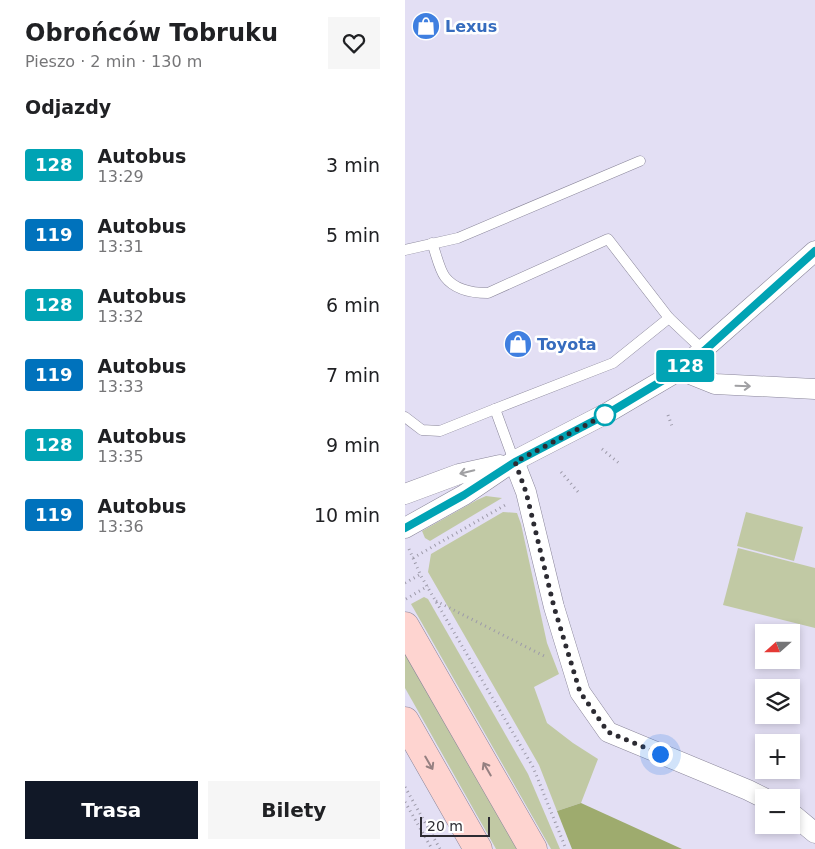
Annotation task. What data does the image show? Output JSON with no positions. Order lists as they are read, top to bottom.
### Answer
{
  "places": {
    "shop": ["Lexus", "Toyota"]
  },
  "lines": ["bus line 128"],
  "scale_bar": "20 m",
  "north": "left",
  "page": {
    "heading": [
      ["Obrońców Tobruku", "Pieszo · 2 min · 130 m"],
      "Odjazdy"
    ],
    "on_map": "128",
    "list": [
      {
        "mark": "128",
        "name": "Autobus",
        "note": "13:29",
        "value": "3 min"
      },
      {
        "mark": "119",
        "name": "Autobus",
        "note": "13:31",
        "value": "5 min"
      },
      {
        "mark": "128",
        "name": "Autobus",
        "note": "13:32",
        "value": "6 min"
      },
      {
        "mark": "119",
        "name": "Autobus",
        "note": "13:33",
        "value": "7 min"
      },
      {
        "mark": "128",
        "name": "Autobus",
        "note": "13:35",
        "value": "9 min"
      },
      {
        "mark": "119",
        "name": "Autobus",
        "note": "13:36",
        "value": "10 min"
      }
    ],
    "map_buttons": ["+", "−"],
    "buttons": ["Trasa", "Bilety"],
    "scale": "20 m"
  }
}
